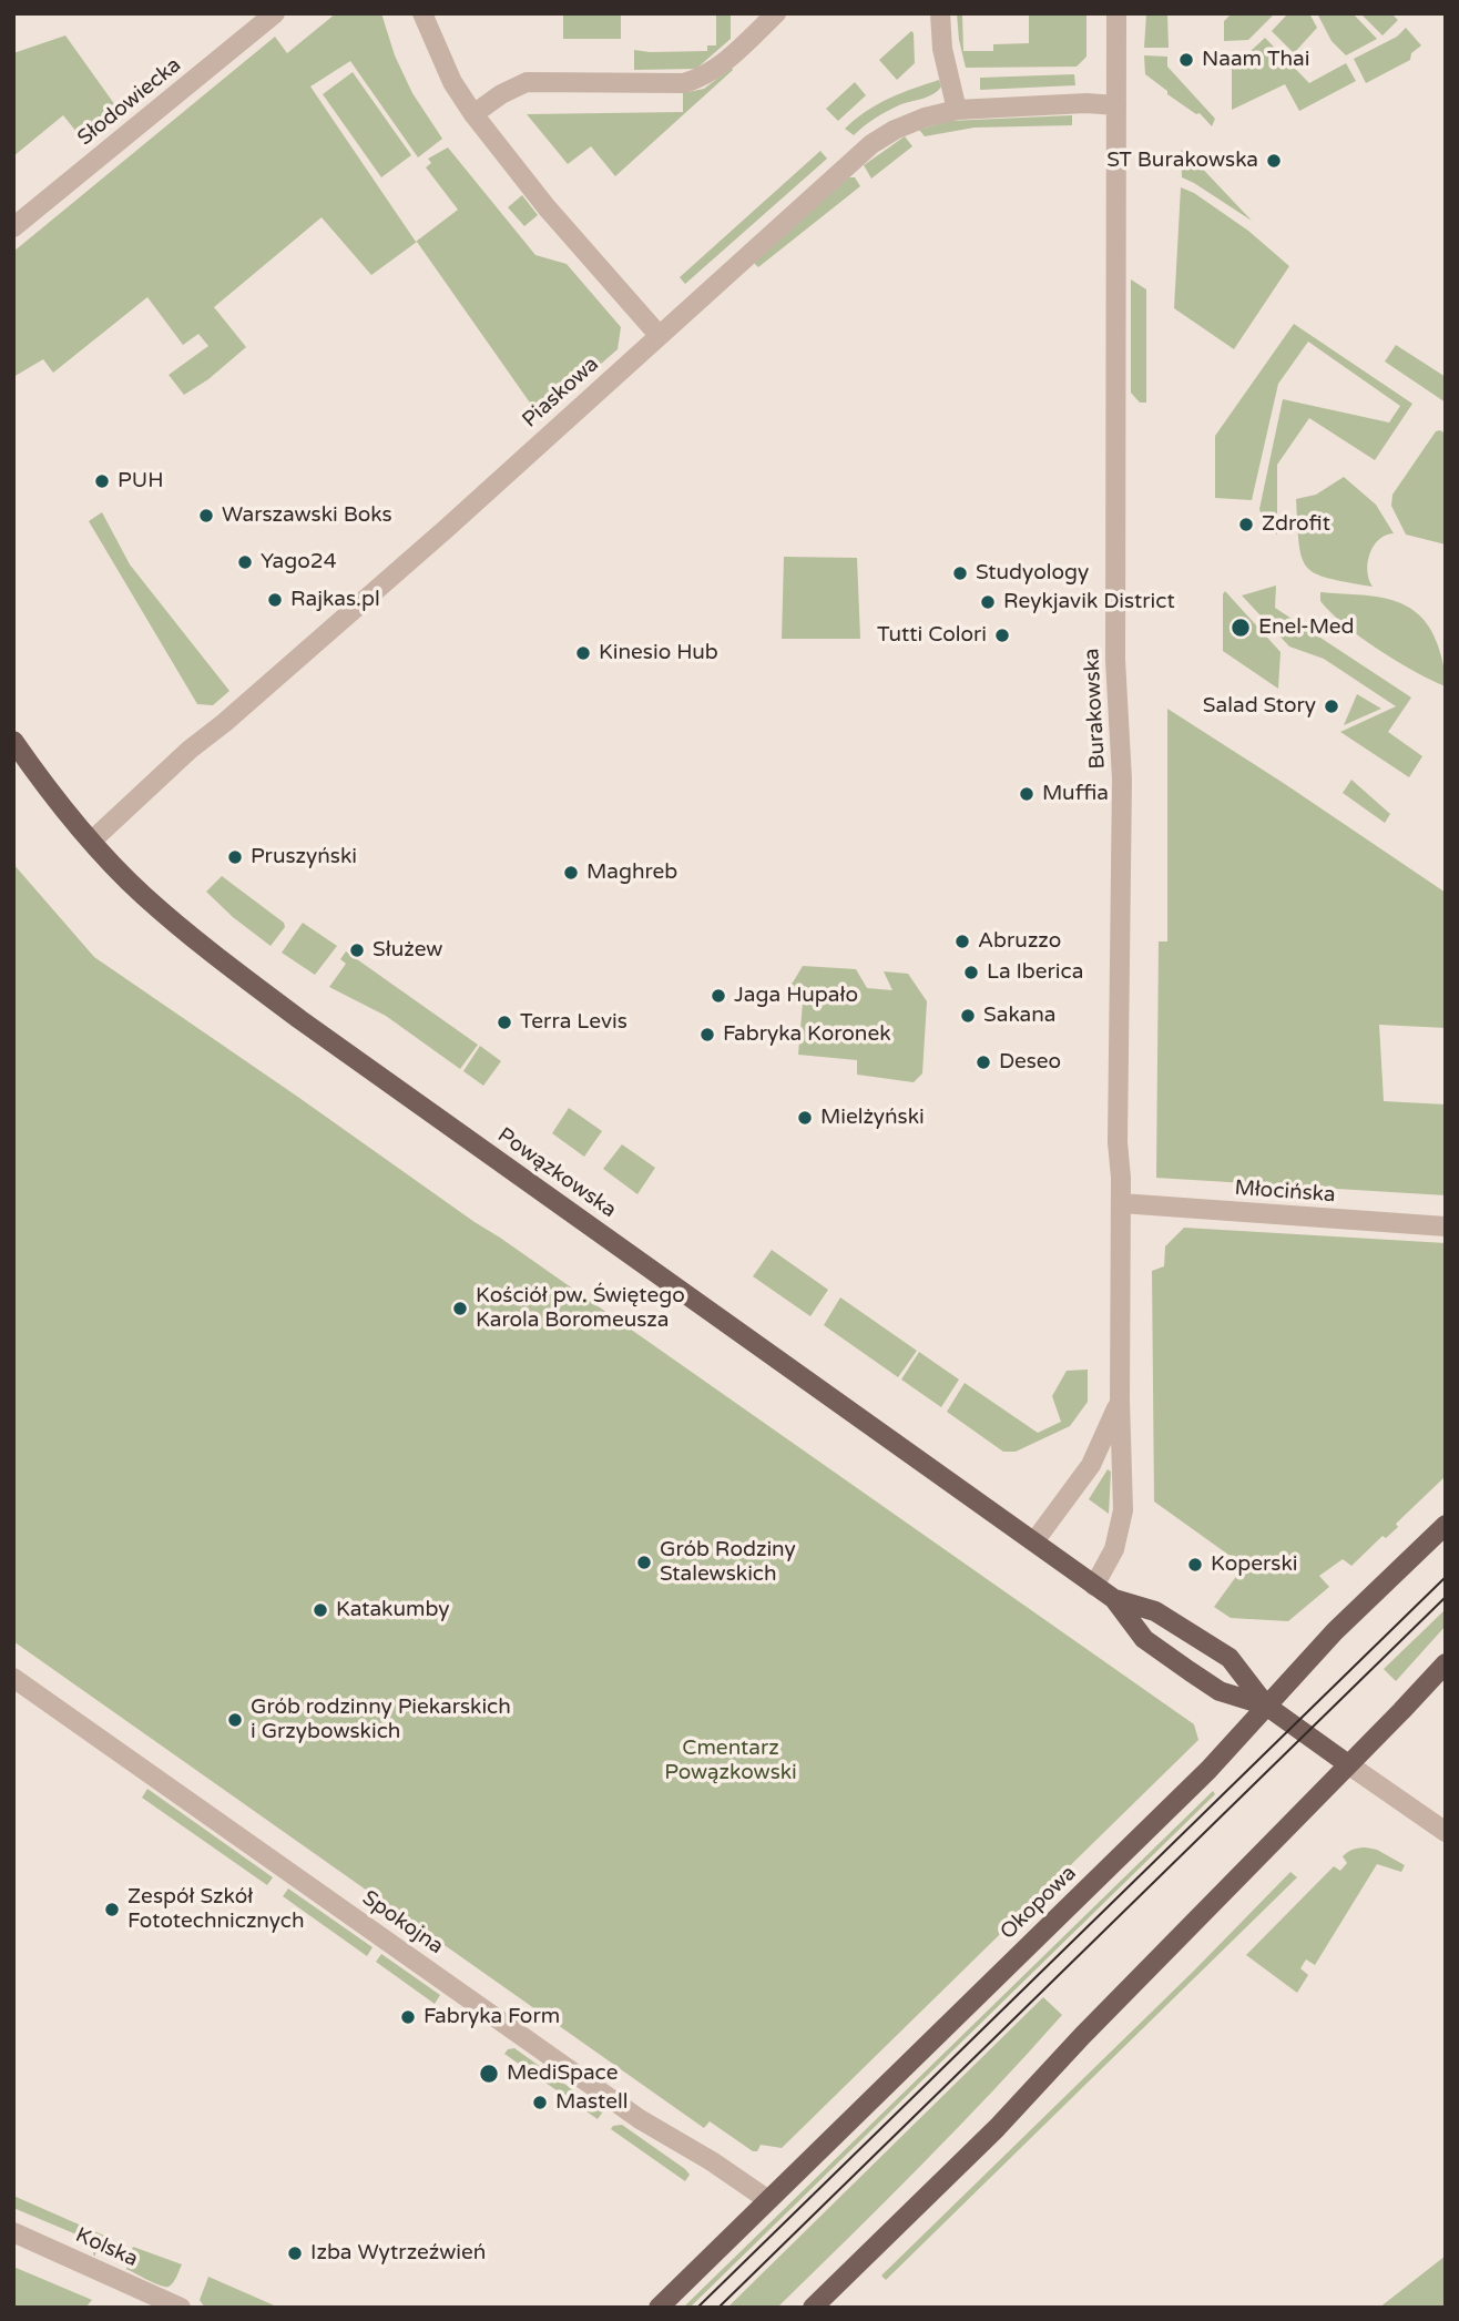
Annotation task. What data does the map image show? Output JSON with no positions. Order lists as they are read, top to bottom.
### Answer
{
  "streets": {
    "main road": ["Powązkowska", "Okopowa"],
    "street": [
      "Słodowiecka",
      "Piaskowa",
      "Burakowska",
      "Młocińska",
      "Spokojna",
      "Kolska"
    ]
  },
  "crossings": [
    ["Piaskowa", "Burakowska"],
    ["Piaskowa", "Powązkowska"],
    ["Burakowska", "Powązkowska"],
    ["Burakowska", "Młocińska"],
    ["Powązkowska", "Okopowa"],
    ["Okopowa", "Spokojna"]
  ],
  "parks": ["Cmentarz Powązkowski"],
  "places": [
    "Naam Thai",
    "ST Burakowska",
    "PUH",
    "Warszawski Boks",
    "Zdrofit",
    "Yago24",
    "Studyology",
    "Rajkas.pl",
    "Reykjavik District",
    "Enel-Med",
    "Tutti Colori",
    "Kinesio Hub",
    "Salad Story",
    "Muffia",
    "Pruszyński",
    "Maghreb",
    "Abruzzo",
    "Służew",
    "La Iberica",
    "Jaga Hupało",
    "Sakana",
    "Terra Levis",
    "Fabryka Koronek",
    "Deseo",
    "Mielżyński",
    "Kościół pw. Świętego Karola Boromeusza",
    "Grób Rodziny Stalewskich",
    "Koperski",
    "Katakumby",
    "Grób rodzinny Piekarskich i Grzybowskich",
    "Zespół Szkół Fototechnicznych",
    "Fabryka Form",
    "MediSpace",
    "Mastell",
    "Izba Wytrzeźwień"
  ]
}
